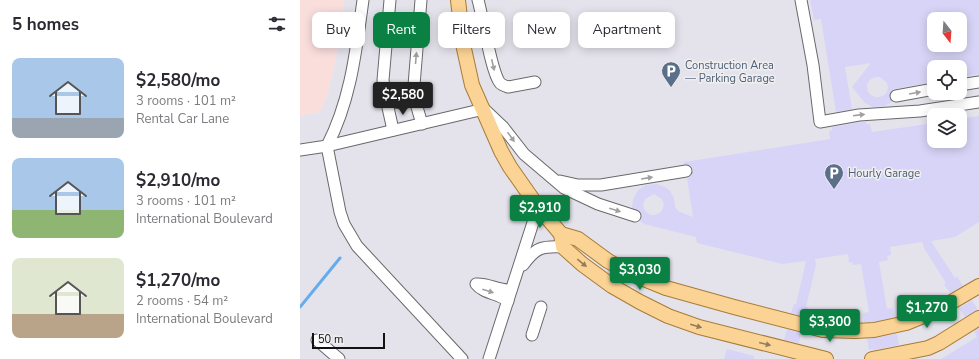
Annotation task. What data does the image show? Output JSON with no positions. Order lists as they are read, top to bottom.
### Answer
{
  "places": {
    "parking": ["Construction Area — Parking Garage", "Hourly Garage"]
  },
  "scale_bar": "50 m",
  "north": "bottom",
  "page": {
    "heading": "5 homes",
    "chip": [
      "Buy",
      "Rent",
      "Filters",
      "New",
      "Apartment"
    ],
    "list": [
      {
        "name": "$2,580/mo",
        "note": "3 rooms · 101 m² · Rental Car Lane"
      },
      {
        "name": "$2,910/mo",
        "note": "3 rooms · 101 m² · International Boulevard"
      },
      {
        "name": "$1,270/mo",
        "note": "2 rooms · 54 m² · International Boulevard"
      }
    ],
    "price": [
      "$2,580",
      "$2,910",
      "$3,030",
      "$1,270",
      "$3,300"
    ],
    "scale": "50 m"
  }
}
